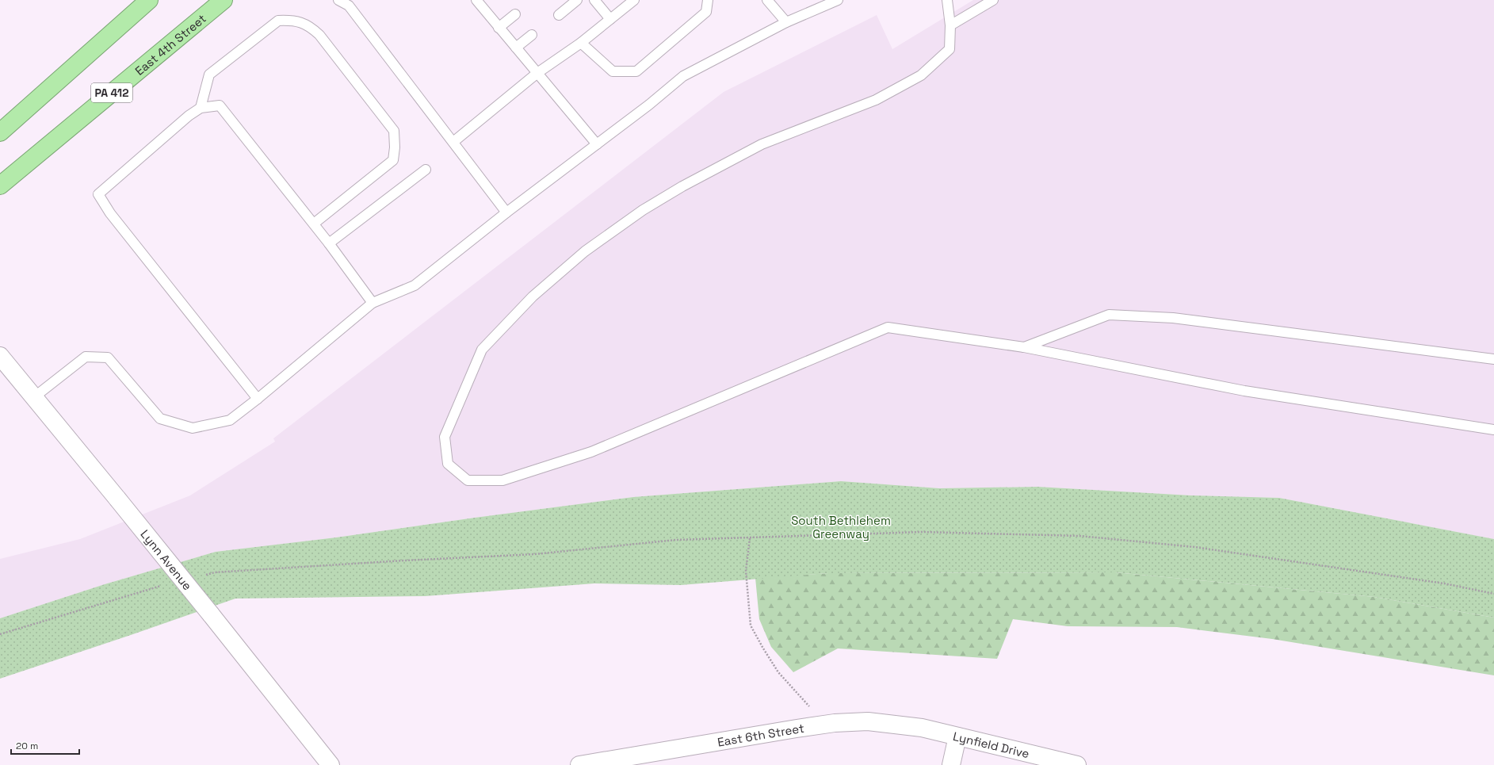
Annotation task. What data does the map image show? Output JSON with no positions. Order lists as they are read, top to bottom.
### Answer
{
  "streets": {
    "highway": ["East 4th Street", "PA 412"],
    "street": ["Lynn Avenue", "East 6th Street", "Lynfield Drive"]
  },
  "crossings": [
    ["East 6th Street", "Lynfield Drive"]
  ],
  "parks": ["South Bethlehem Greenway"],
  "scale_bar": "20 m"
}
